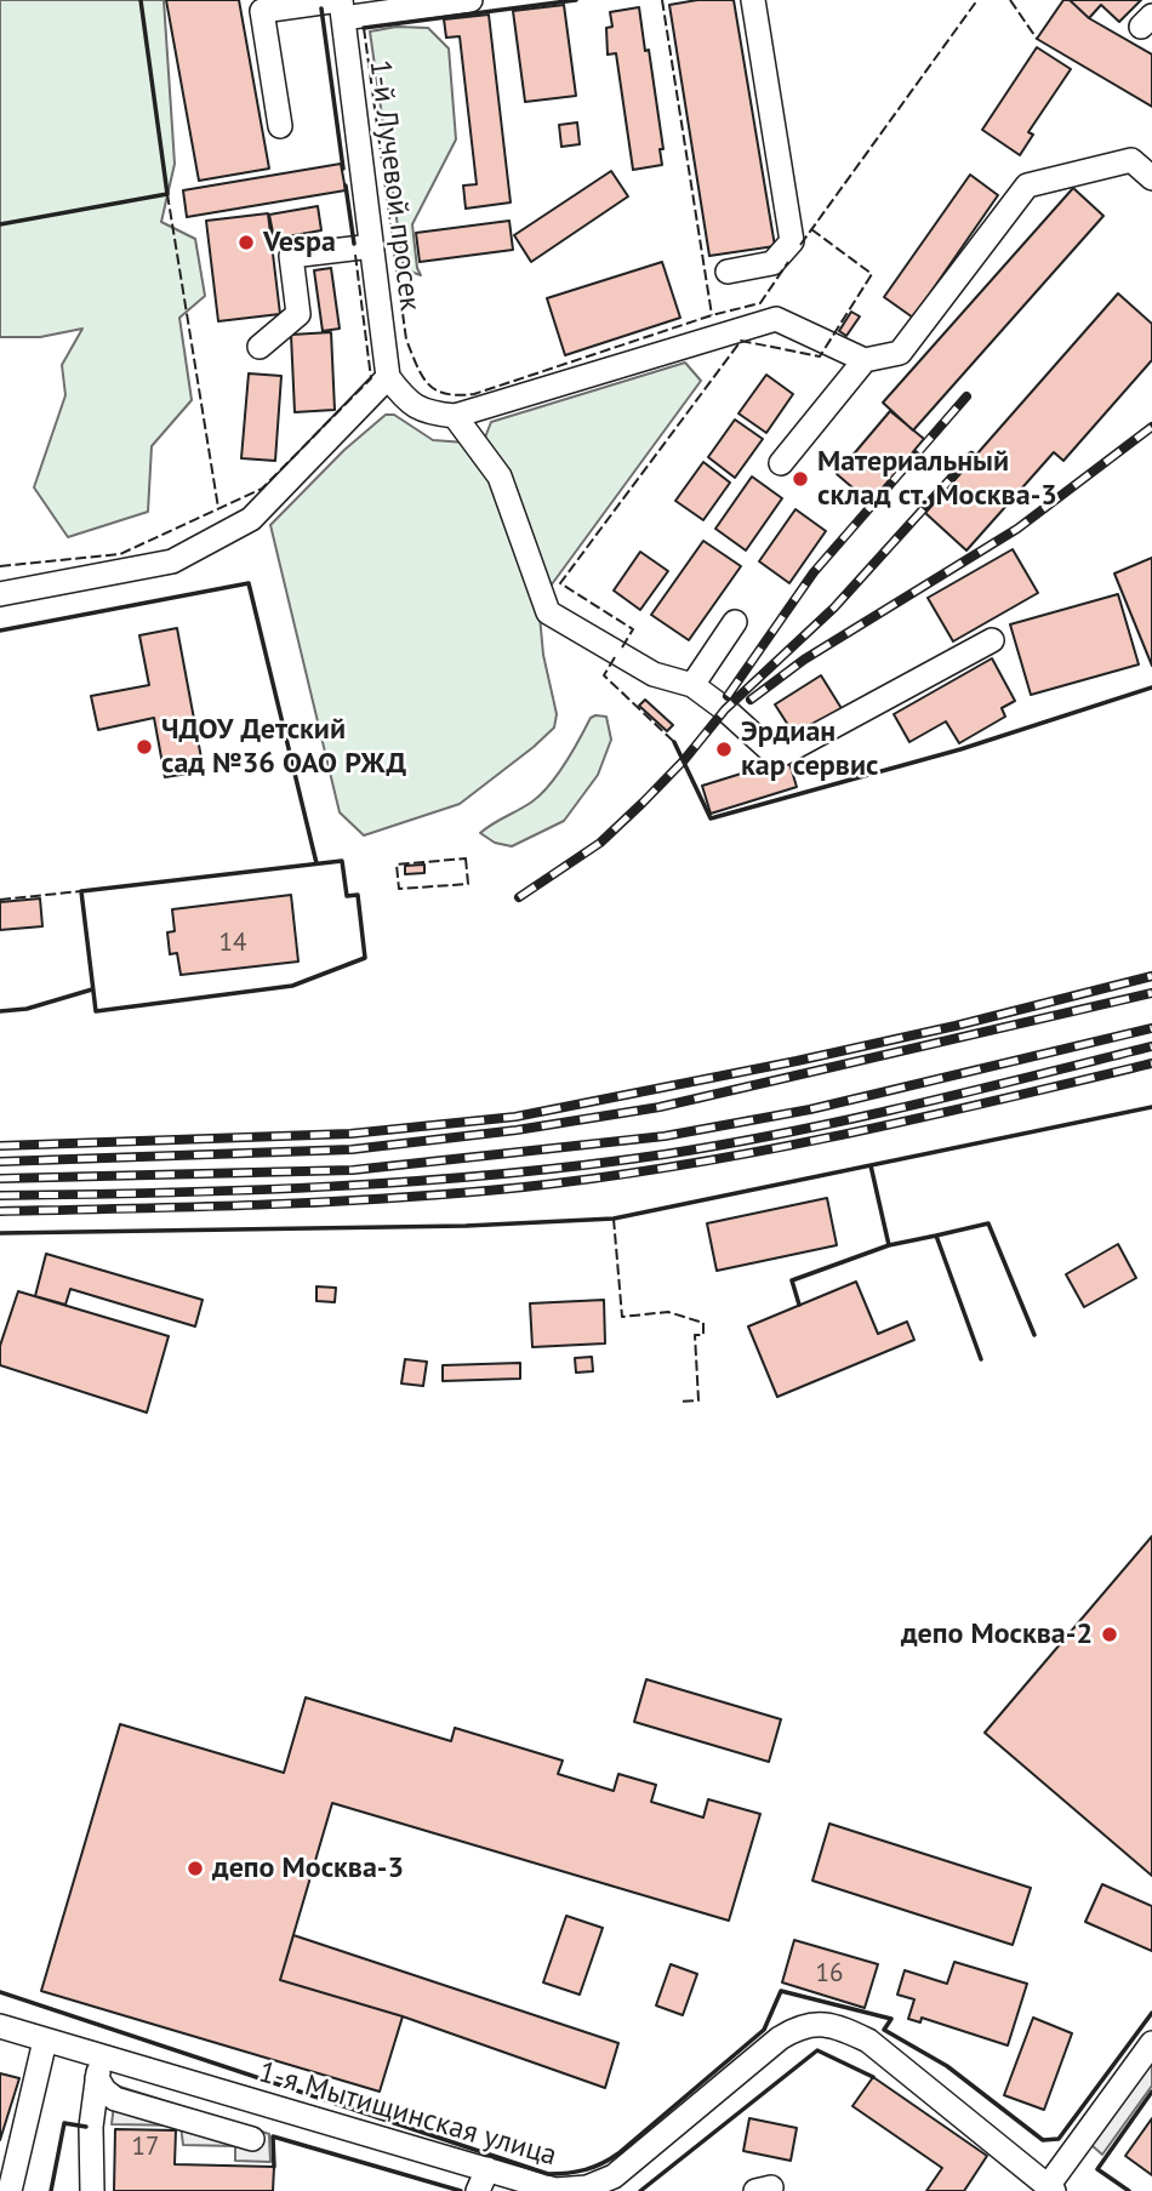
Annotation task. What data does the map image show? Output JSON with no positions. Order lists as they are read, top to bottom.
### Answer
{
  "streets": {
    "street": ["1-й Лучевой просек", "1-я Мытищинская улица"]
  },
  "places": [
    "Vespa",
    "Материальный склад ст. Москва-3",
    "ЧДОУ Детский сад №36 ОАО РЖД",
    "Эрдиан кар сервис",
    "депо Москва-2",
    "депо Москва-3"
  ],
  "house_numbers": ["14", "16", "17"]
}
